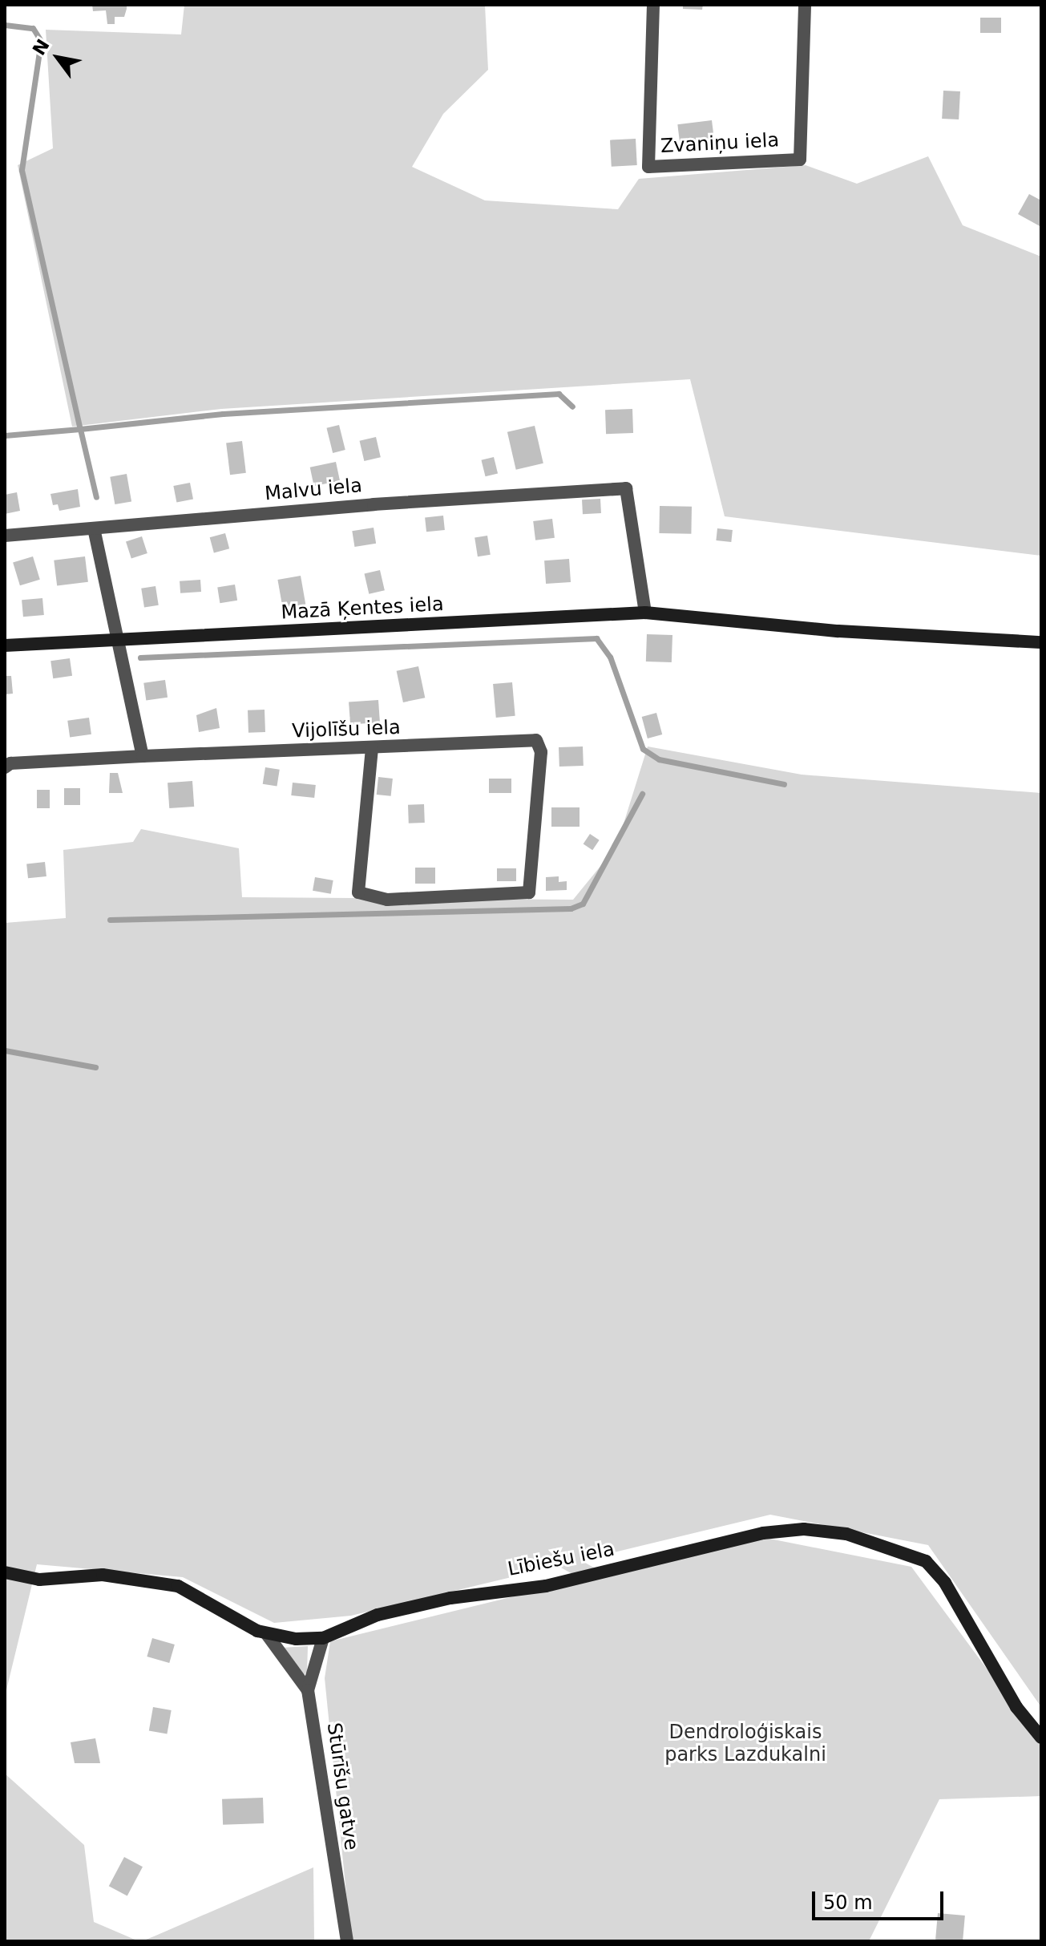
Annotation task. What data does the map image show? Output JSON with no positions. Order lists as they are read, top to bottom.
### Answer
{
  "streets": {
    "street": [
      "Zvaniņu iela",
      "Malvu iela",
      "Mazā Ķentes iela",
      "Vijolīšu iela",
      "Lībiešu iela",
      "Stūrīšu gatve"
    ]
  },
  "crossings": [
    ["Malvu iela", "Mazā Ķentes iela"],
    ["Lībiešu iela", "Stūrīšu gatve"]
  ],
  "parks": ["Dendroloģiskais parks Lazdukalni"],
  "scale_bar": "50 m",
  "north": "top left"
}
